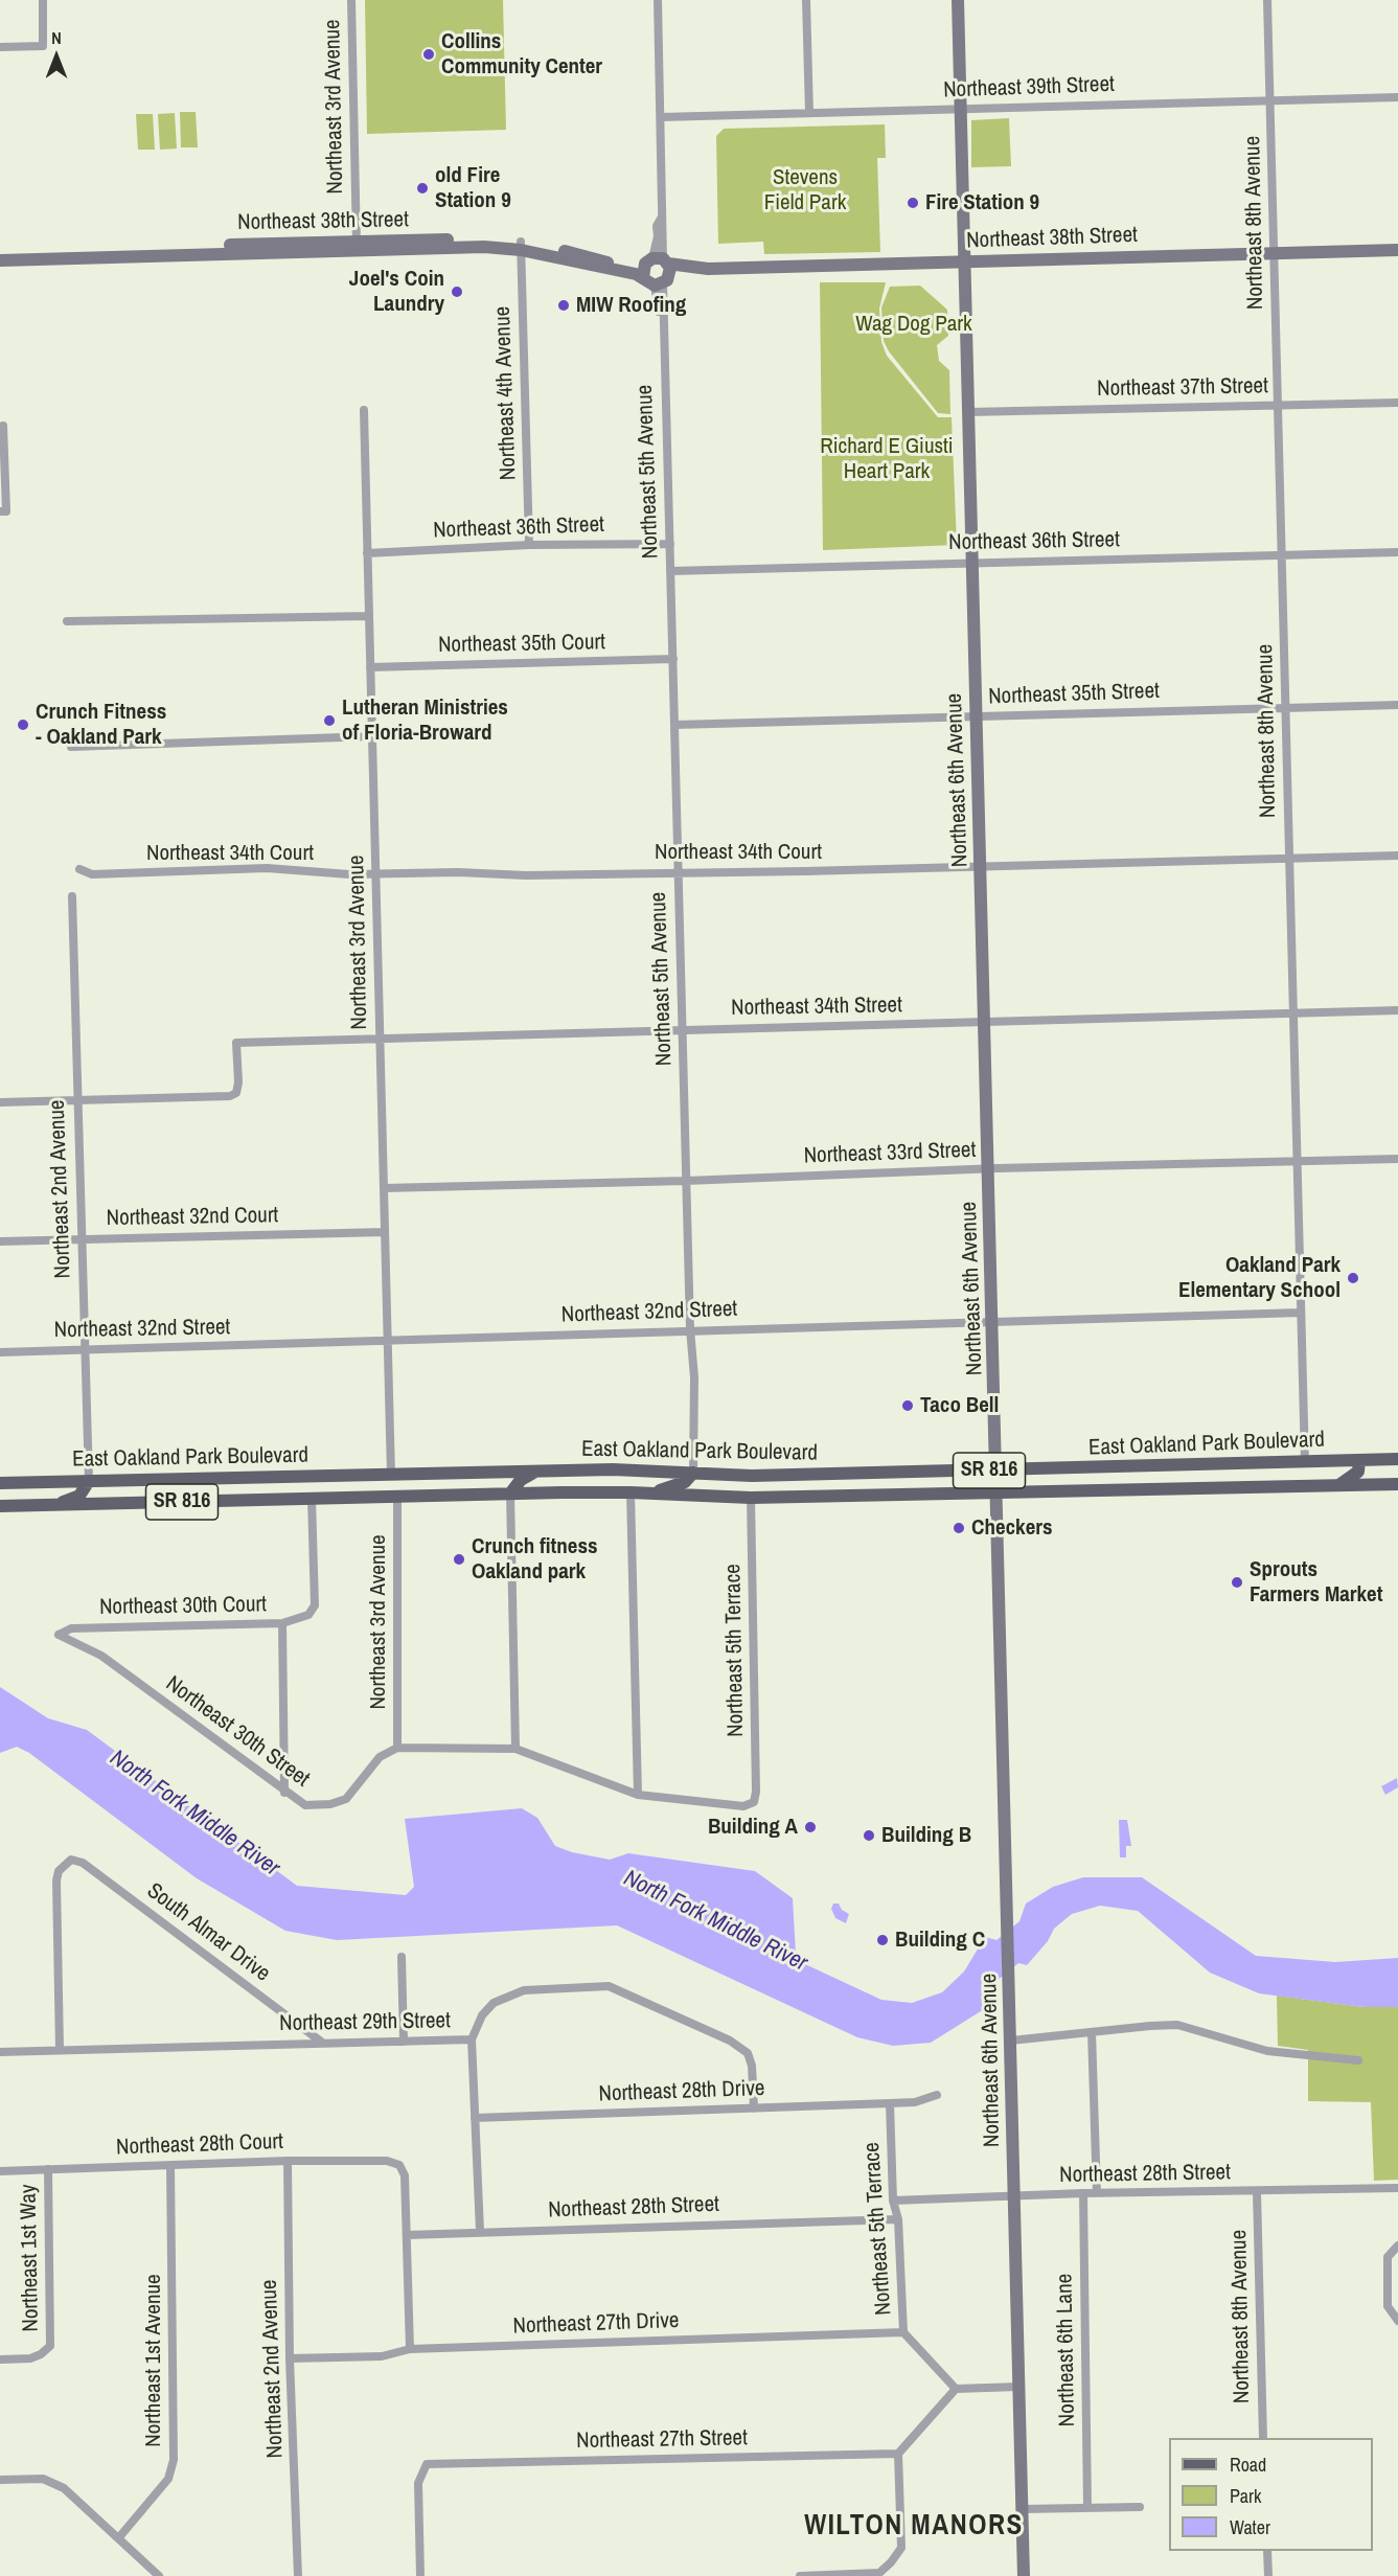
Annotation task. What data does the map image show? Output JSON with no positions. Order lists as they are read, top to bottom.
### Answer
{
  "streets": {
    "main road": ["East Oakland Park Boulevard", "SR 816"],
    "street": [
      "Northeast 39th Street",
      "Northeast 3rd Avenue",
      "Northeast 38th Street",
      "Northeast 8th Avenue",
      "Northeast 37th Street",
      "Northeast 4th Avenue",
      "Northeast 5th Avenue",
      "Northeast 36th Street",
      "Northeast 35th Court",
      "Northeast 35th Street",
      "Northeast 6th Avenue",
      "Northeast 34th Court",
      "Northeast 34th Street",
      "Northeast 33rd Street",
      "Northeast 2nd Avenue",
      "Northeast 32nd Court",
      "Northeast 32nd Street",
      "Northeast 30th Court",
      "Northeast 5th Terrace",
      "Northeast 30th Street",
      "South Almar Drive",
      "Northeast 29th Street",
      "Northeast 28th Drive",
      "Northeast 28th Court",
      "Northeast 28th Street",
      "Northeast 1st Way",
      "Northeast 27th Drive",
      "Northeast 6th Lane",
      "Northeast 1st Avenue",
      "Northeast 27th Street"
    ]
  },
  "crossings": [
    ["Northeast 39th Street", "Northeast 8th Avenue"],
    ["Northeast 39th Street", "Northeast 5th Avenue"],
    ["Northeast 39th Street", "Northeast 6th Avenue"],
    ["Northeast 3rd Avenue", "Northeast 38th Street"],
    ["Northeast 3rd Avenue", "Northeast 36th Street"],
    ["Northeast 3rd Avenue", "Northeast 35th Court"],
    ["Northeast 3rd Avenue", "Northeast 34th Court"],
    ["Northeast 3rd Avenue", "Northeast 34th Street"],
    ["Northeast 3rd Avenue", "Northeast 33rd Street"],
    ["Northeast 3rd Avenue", "Northeast 32nd Court"],
    ["Northeast 3rd Avenue", "Northeast 32nd Street"],
    ["Northeast 3rd Avenue", "East Oakland Park Boulevard"],
    ["Northeast 3rd Avenue", "Northeast 30th Street"],
    ["Northeast 38th Street", "Northeast 8th Avenue"],
    ["Northeast 38th Street", "Northeast 4th Avenue"],
    ["Northeast 38th Street", "Northeast 5th Avenue"],
    ["Northeast 38th Street", "Northeast 6th Avenue"],
    ["Northeast 8th Avenue", "Northeast 37th Street"],
    ["Northeast 8th Avenue", "Northeast 36th Street"],
    ["Northeast 8th Avenue", "Northeast 35th Street"],
    ["Northeast 8th Avenue", "Northeast 34th Court"],
    ["Northeast 8th Avenue", "Northeast 34th Street"],
    ["Northeast 8th Avenue", "Northeast 33rd Street"],
    ["Northeast 8th Avenue", "Northeast 32nd Street"],
    ["Northeast 8th Avenue", "East Oakland Park Boulevard"],
    ["Northeast 8th Avenue", "Northeast 28th Street"],
    ["Northeast 37th Street", "Northeast 6th Avenue"],
    ["Northeast 4th Avenue", "Northeast 36th Street"],
    ["Northeast 5th Avenue", "Northeast 36th Street"],
    ["Northeast 5th Avenue", "Northeast 35th Court"],
    ["Northeast 5th Avenue", "Northeast 35th Street"],
    ["Northeast 5th Avenue", "Northeast 34th Court"],
    ["Northeast 5th Avenue", "Northeast 34th Street"],
    ["Northeast 5th Avenue", "Northeast 33rd Street"],
    ["Northeast 5th Avenue", "Northeast 32nd Street"],
    ["Northeast 5th Avenue", "East Oakland Park Boulevard"],
    ["Northeast 36th Street", "Northeast 6th Avenue"],
    ["Northeast 35th Street", "Northeast 6th Avenue"],
    ["Northeast 6th Avenue", "Northeast 34th Court"],
    ["Northeast 6th Avenue", "Northeast 34th Street"],
    ["Northeast 6th Avenue", "Northeast 33rd Street"],
    ["Northeast 6th Avenue", "Northeast 32nd Street"],
    ["Northeast 6th Avenue", "East Oakland Park Boulevard"],
    ["Northeast 6th Avenue", "Northeast 28th Street"],
    ["Northeast 34th Street", "Northeast 2nd Avenue"],
    ["Northeast 2nd Avenue", "Northeast 32nd Court"],
    ["Northeast 2nd Avenue", "Northeast 32nd Street"],
    ["Northeast 2nd Avenue", "East Oakland Park Boulevard"],
    ["Northeast 2nd Avenue", "Northeast 28th Court"],
    ["Northeast 2nd Avenue", "Northeast 27th Drive"],
    ["East Oakland Park Boulevard", "Northeast 30th Court"],
    ["East Oakland Park Boulevard", "Northeast 5th Terrace"],
    ["Northeast 30th Court", "Northeast 30th Street"],
    ["Northeast 5th Terrace", "Northeast 28th Drive"],
    ["Northeast 5th Terrace", "Northeast 28th Street"],
    ["Northeast 5th Terrace", "Northeast 27th Drive"],
    ["South Almar Drive", "Northeast 29th Street"],
    ["Northeast 29th Street", "Northeast 28th Drive"],
    ["Northeast 28th Court", "Northeast 28th Street"],
    ["Northeast 28th Court", "Northeast 1st Way"],
    ["Northeast 28th Court", "Northeast 1st Avenue"],
    ["Northeast 28th Street", "Northeast 6th Lane"]
  ],
  "districts": ["WILTON MANORS"],
  "water": ["North Fork Middle River"],
  "parks": ["Stevens Field Park", "Wag Dog Park", "Richard E Giusti Heart Park"],
  "places": [
    "Collins Community Center",
    "old Fire Station 9",
    "Fire Station 9",
    "Joel's Coin Laundry",
    "MIW Roofing",
    "Lutheran Ministries of Floria-Broward",
    "Crunch Fitness - Oakland Park",
    "Oakland Park Elementary School",
    "Taco Bell",
    "Checkers",
    "Crunch fitness Oakland park",
    "Sprouts Farmers Market",
    "Building A",
    "Building B",
    "Building C"
  ],
  "legend": ["Road", "Park", "Water"],
  "north": "top"
}
